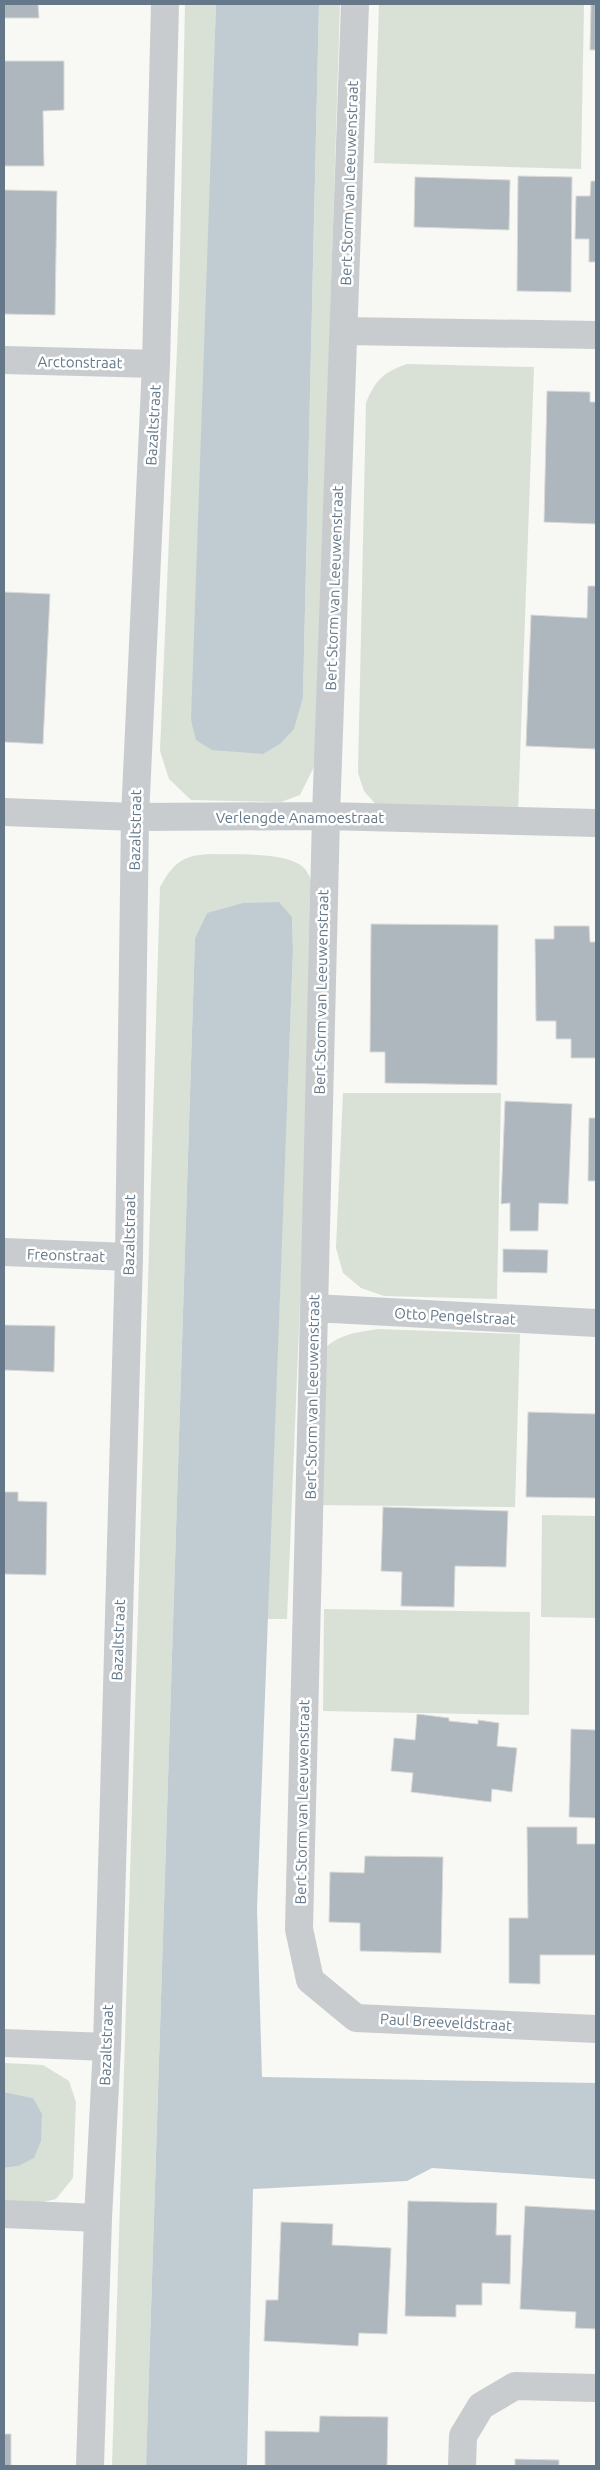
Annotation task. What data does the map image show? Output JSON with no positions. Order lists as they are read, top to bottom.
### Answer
{
  "streets": {
    "street": [
      "Bert Storm van Leeuwenstraat",
      "Arctonstraat",
      "Bazaltstraat",
      "Verlengde Anamoestraat",
      "Freonstraat",
      "Otto Pengelstraat",
      "Paul Breeveldstraat"
    ]
  },
  "crossings": [
    ["Bert Storm van Leeuwenstraat", "Verlengde Anamoestraat"],
    ["Bert Storm van Leeuwenstraat", "Otto Pengelstraat"],
    ["Bert Storm van Leeuwenstraat", "Paul Breeveldstraat"],
    ["Arctonstraat", "Bazaltstraat"],
    ["Bazaltstraat", "Verlengde Anamoestraat"],
    ["Bazaltstraat", "Freonstraat"]
  ]
}
